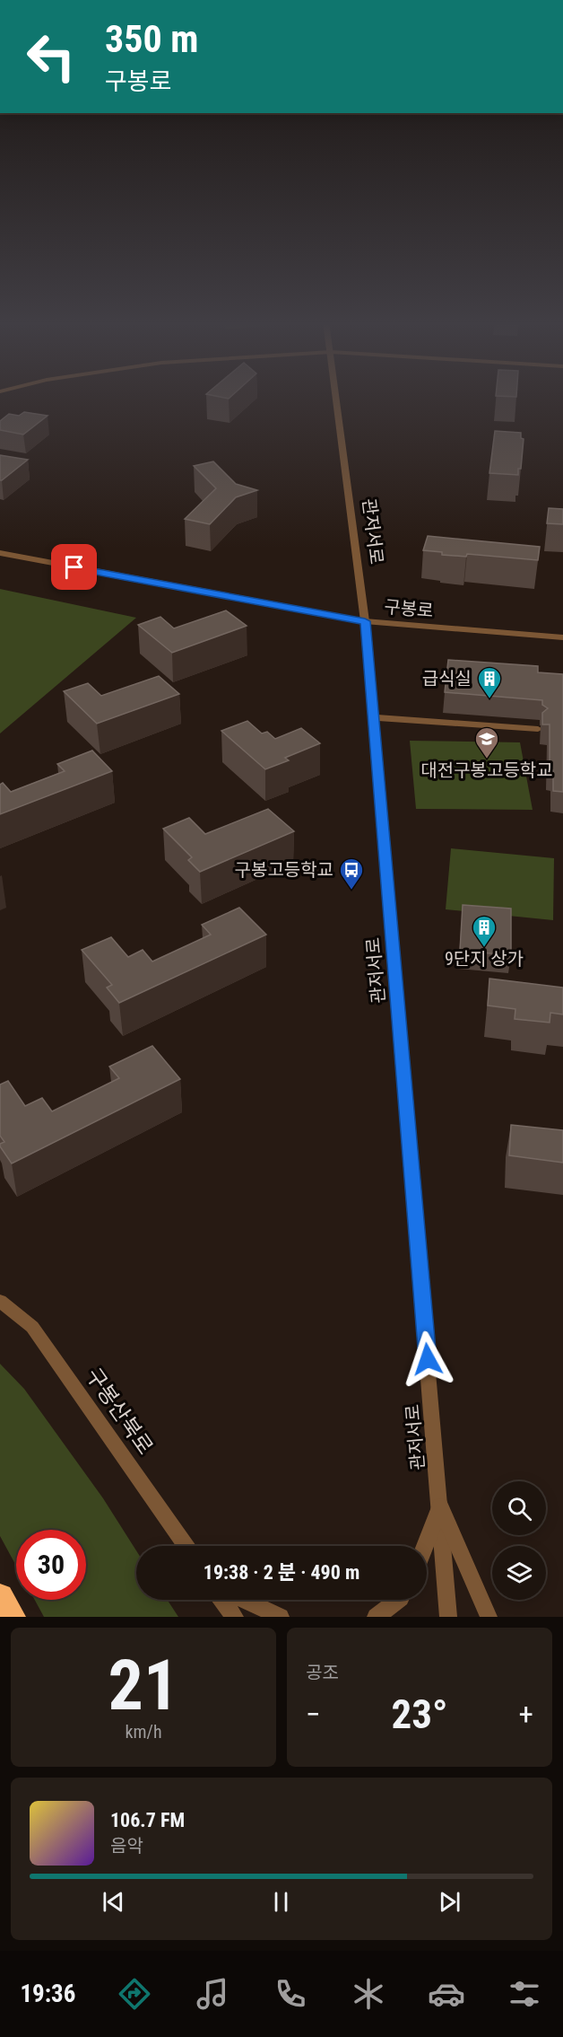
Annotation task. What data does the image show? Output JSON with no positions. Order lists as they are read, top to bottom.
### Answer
{
  "streets": {
    "street": ["관저서로", "구봉로", "구봉산북로"]
  },
  "crossings": [
    ["관저서로", "구봉로"]
  ],
  "places": {
    "building": ["급식실", "9단지 상가"],
    "school or university": ["대전구봉고등학교"],
    "bus stop": ["구봉고등학교"]
  },
  "page": {
    "turn": ["350 m", "구봉로"],
    "limit": "30",
    "trip": "19:38 · 2 분 · 490 m",
    "tile": [
      ["21", "km/h"],
      "공조"
    ],
    "heat": ["−", "23°", "+"],
    "song": ["106.7 FM", "음악"],
    "tabs": "19:36"
  }
}
